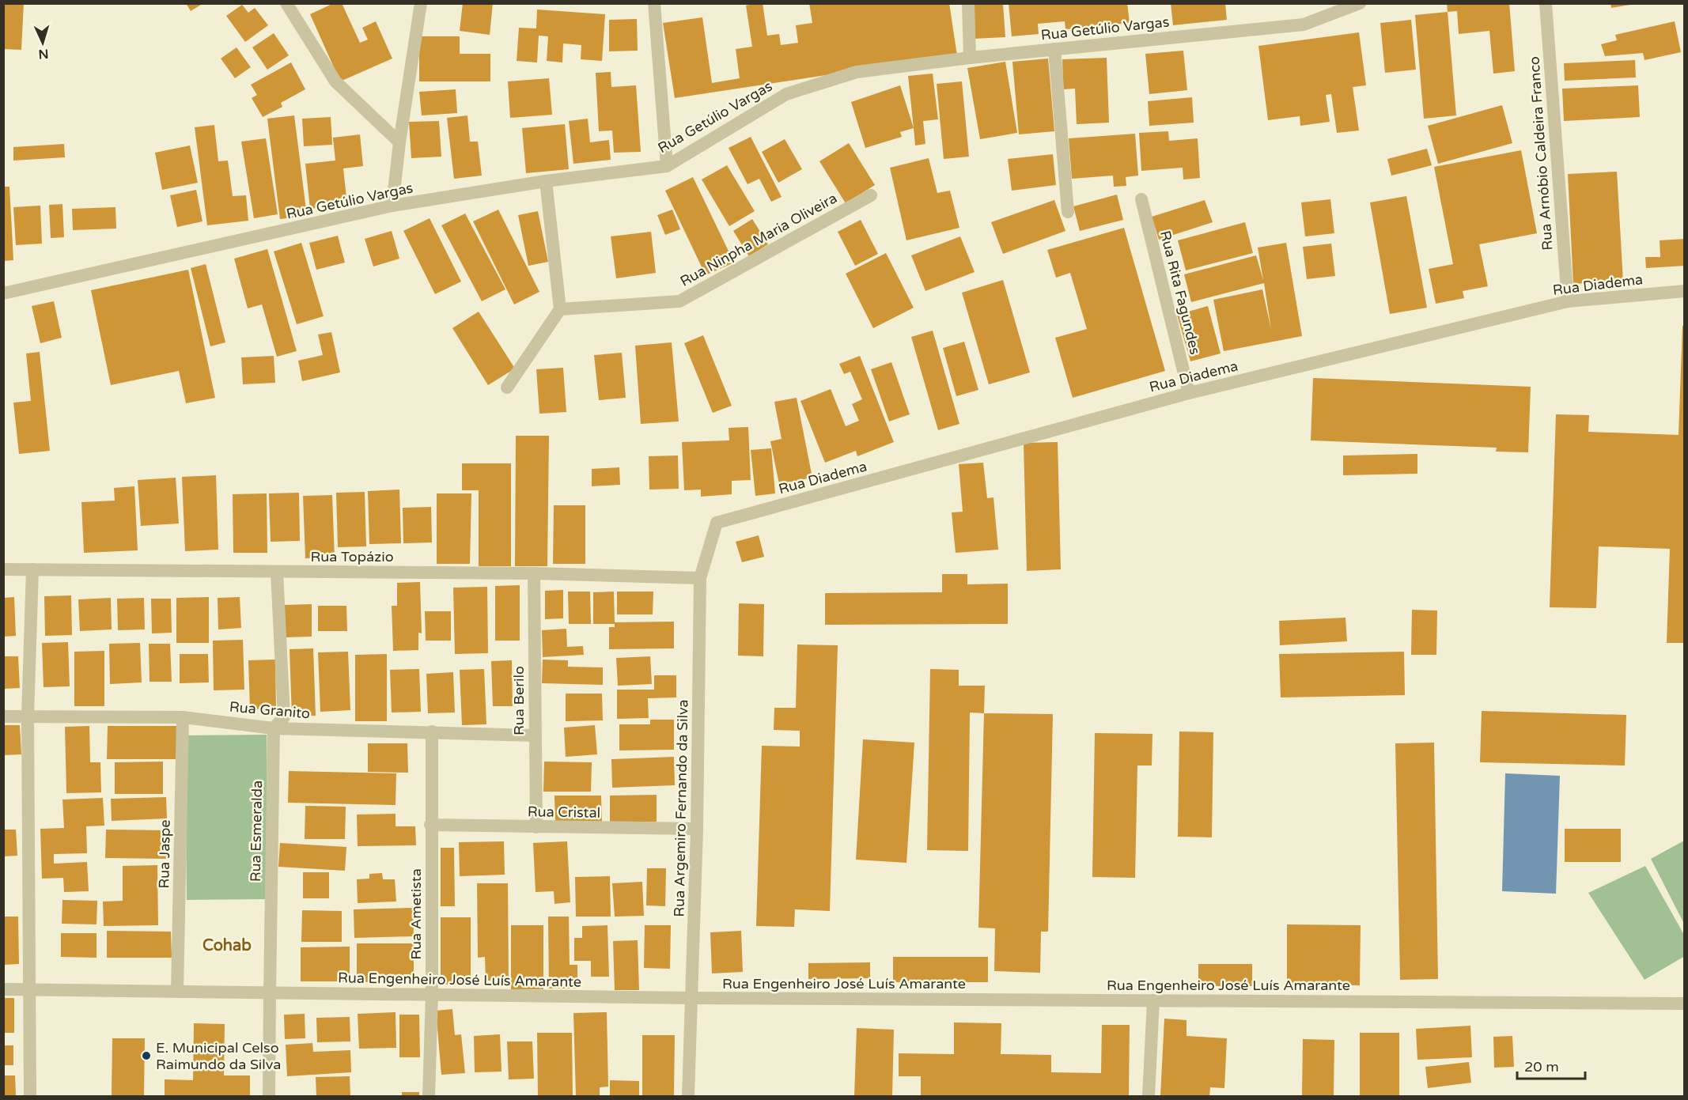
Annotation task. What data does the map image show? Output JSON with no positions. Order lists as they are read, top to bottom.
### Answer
{
  "streets": {
    "street": [
      "Rua Getúlio Vargas",
      "Rua Arnóbio Caldeira Franco",
      "Rua Ninpha Maria Oliveira",
      "Rua Diadema",
      "Rua Rita Fagundes",
      "Rua Topázio",
      "Rua Berilo",
      "Rua Granito",
      "Rua Argemiro Fernando da Silva",
      "Rua Cristal",
      "Rua Esmeralda",
      "Rua Jaspe",
      "Rua Ametista",
      "Rua Engenheiro José Luís Amarante"
    ]
  },
  "crossings": [
    ["Rua Arnóbio Caldeira Franco", "Rua Diadema"],
    ["Rua Diadema", "Rua Rita Fagundes"],
    ["Rua Diadema", "Rua Argemiro Fernando da Silva"],
    ["Rua Topázio", "Rua Berilo"],
    ["Rua Topázio", "Rua Argemiro Fernando da Silva"],
    ["Rua Topázio", "Rua Esmeralda"],
    ["Rua Berilo", "Rua Granito"],
    ["Rua Berilo", "Rua Cristal"],
    ["Rua Granito", "Rua Esmeralda"],
    ["Rua Granito", "Rua Jaspe"],
    ["Rua Granito", "Rua Ametista"],
    ["Rua Argemiro Fernando da Silva", "Rua Cristal"],
    ["Rua Argemiro Fernando da Silva", "Rua Engenheiro José Luís Amarante"],
    ["Rua Cristal", "Rua Ametista"],
    ["Rua Esmeralda", "Rua Engenheiro José Luís Amarante"],
    ["Rua Jaspe", "Rua Engenheiro José Luís Amarante"],
    ["Rua Ametista", "Rua Engenheiro José Luís Amarante"]
  ],
  "districts": ["Cohab"],
  "places": ["E. Municipal Celso Raimundo da Silva"],
  "scale_bar": "20 m",
  "north": "bottom"
}
